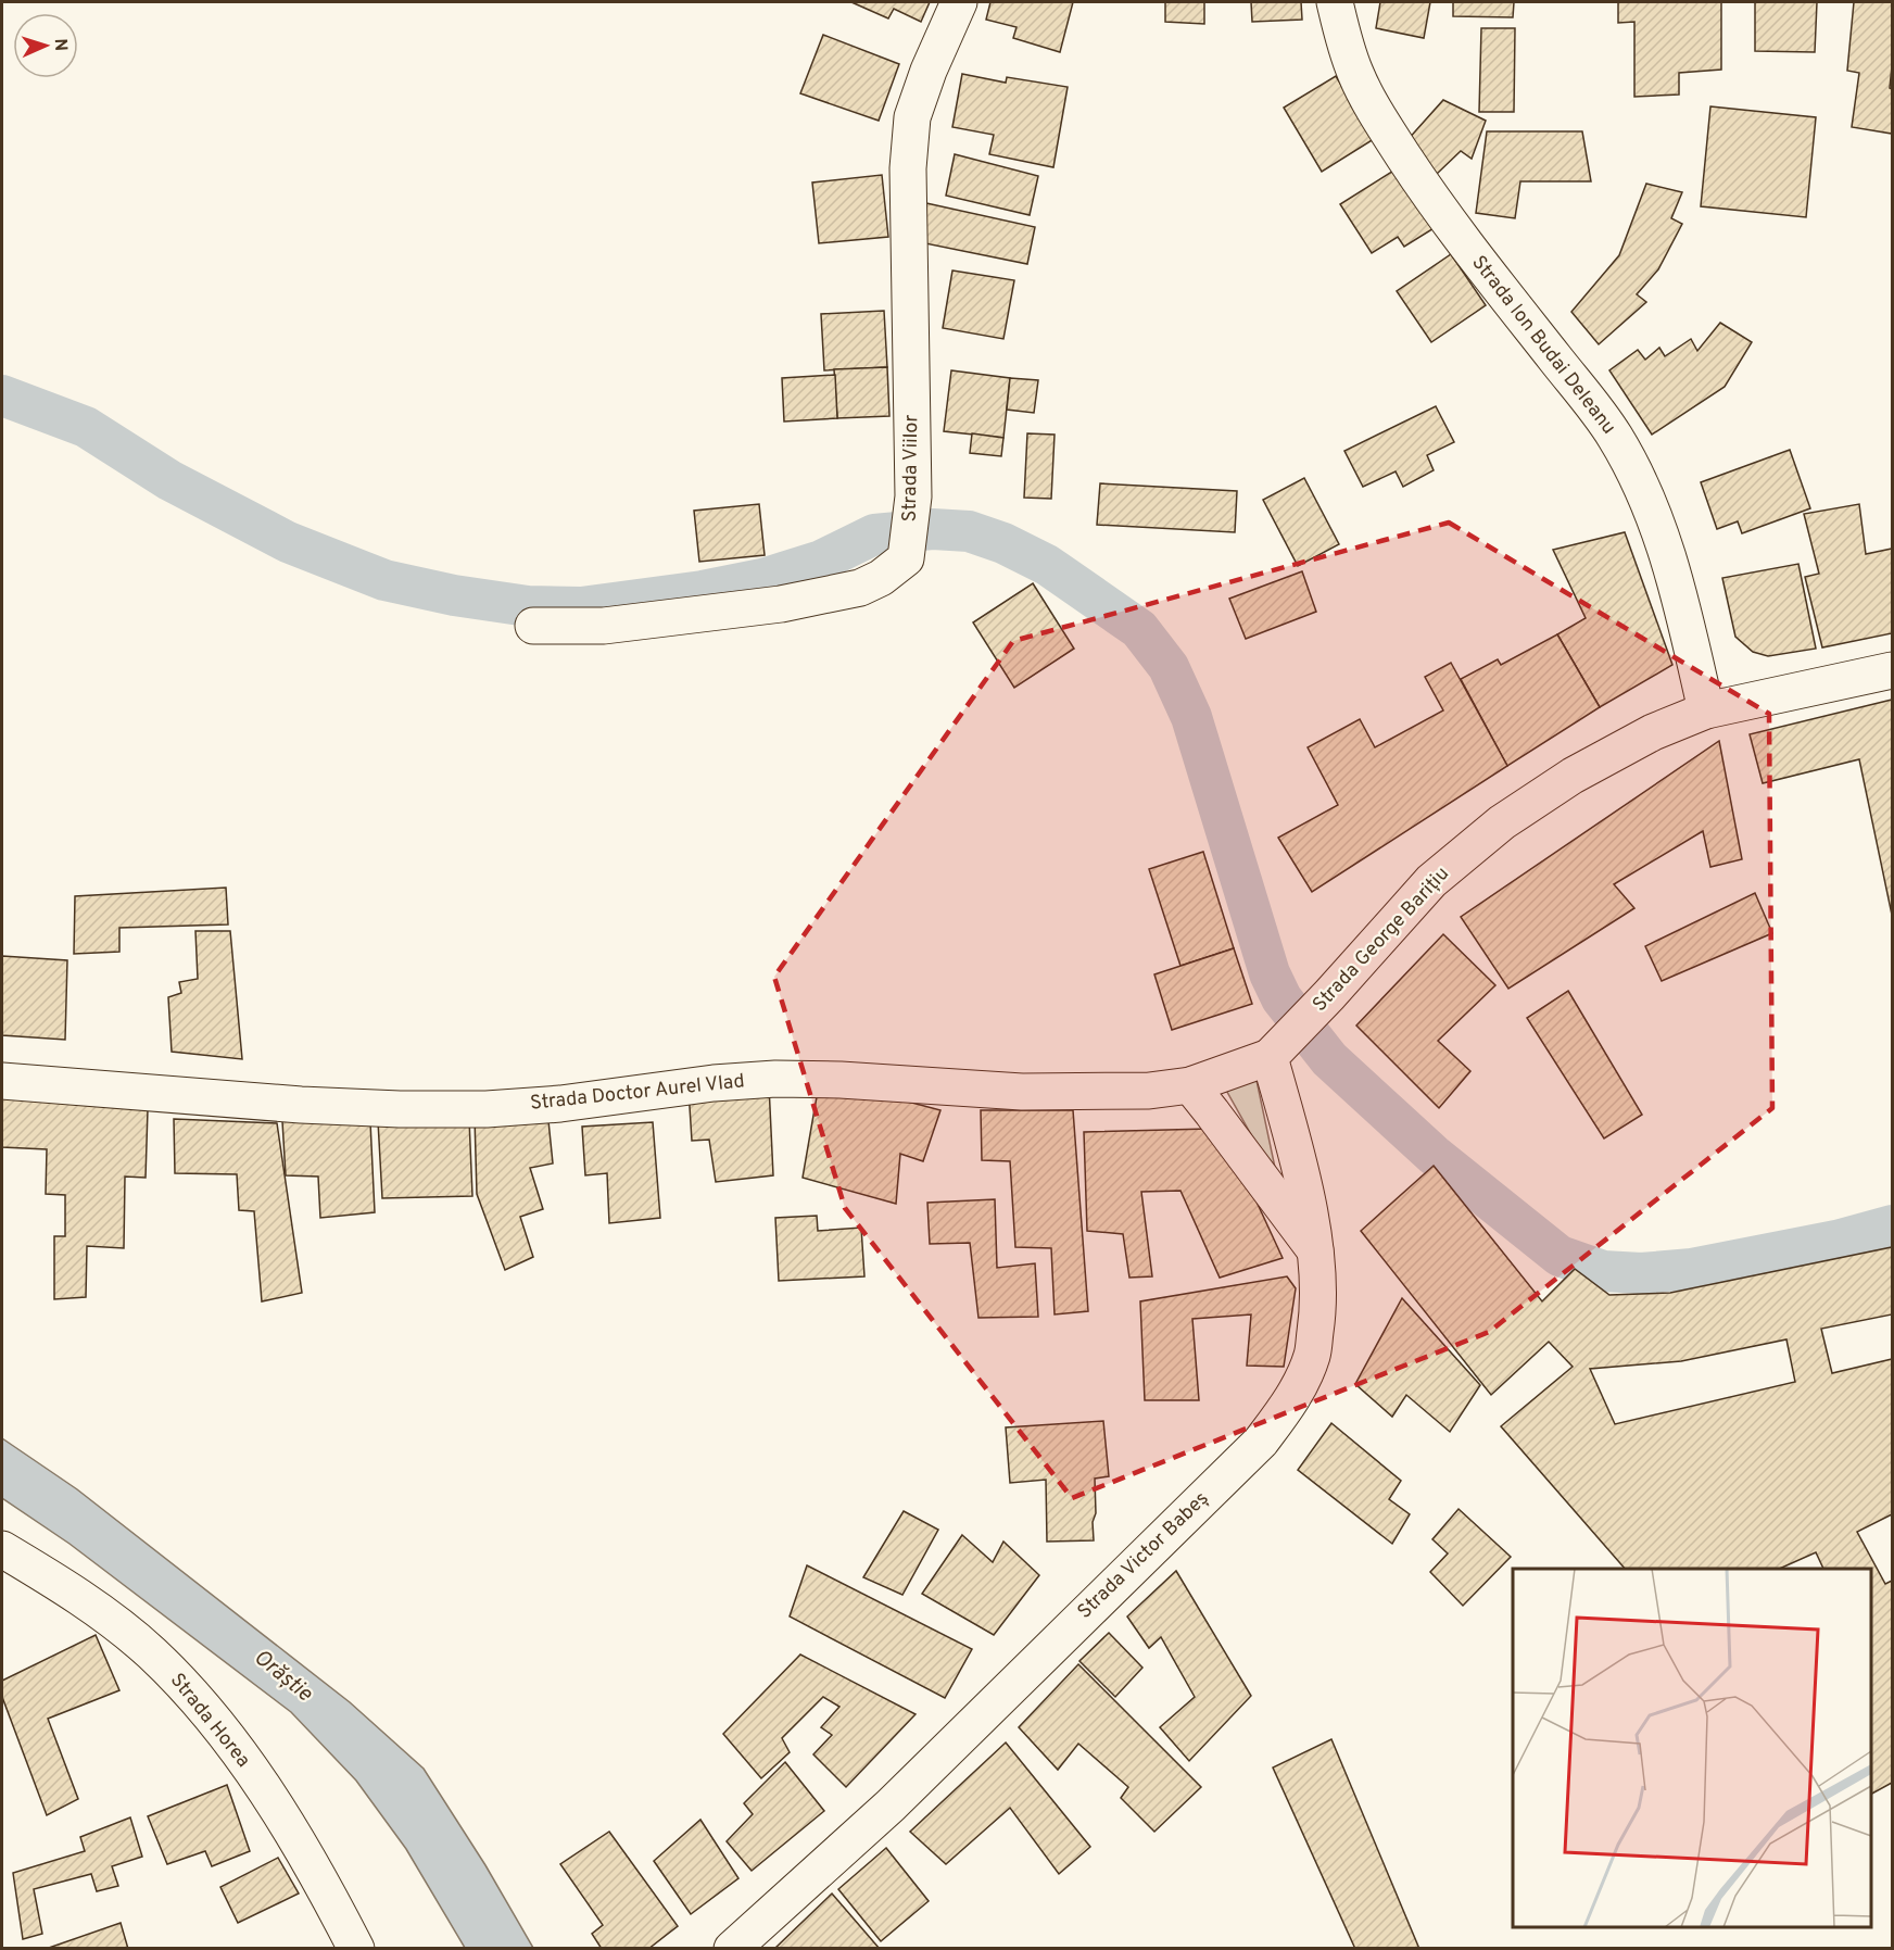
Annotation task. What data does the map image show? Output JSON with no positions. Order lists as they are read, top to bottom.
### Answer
{
  "streets": {
    "street": [
      "Strada Ion Budai Deleanu",
      "Strada Viilor",
      "Strada George Barițiu",
      "Strada Doctor Aurel Vlad",
      "Strada Victor Babeș",
      "Strada Horea"
    ]
  },
  "crossings": [
    ["Strada Ion Budai Deleanu", "Strada George Barițiu"],
    ["Strada George Barițiu", "Strada Doctor Aurel Vlad"],
    ["Strada George Barițiu", "Strada Victor Babeș"],
    ["Strada Doctor Aurel Vlad", "Strada Victor Babeș"]
  ],
  "water": ["Orăștie"],
  "north": "right"
}
